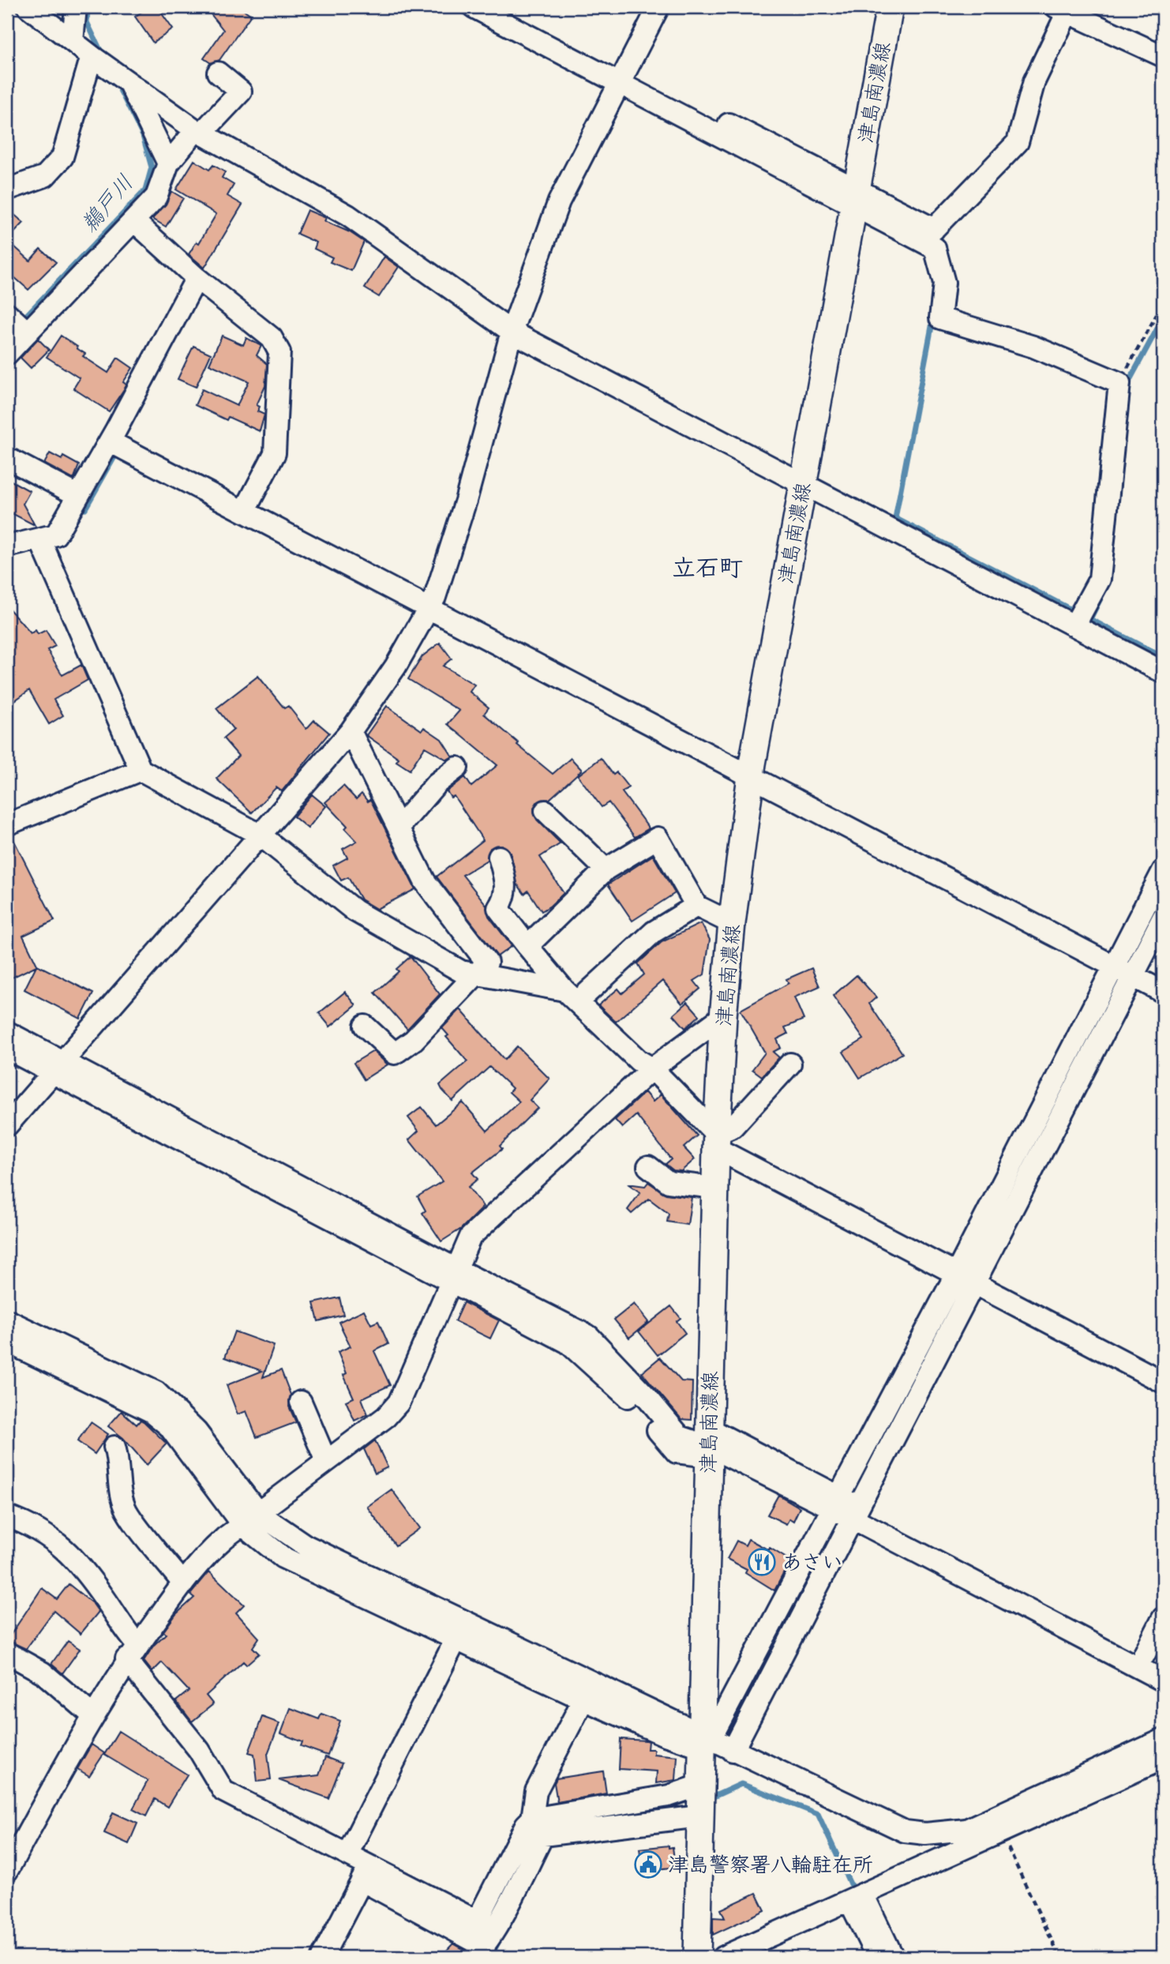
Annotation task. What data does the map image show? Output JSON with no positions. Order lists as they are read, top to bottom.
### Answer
{
  "streets": {
    "main road": ["津島南濃線"]
  },
  "districts": ["立石町"],
  "water": ["鵜戸川"],
  "places": {
    "restaurant": ["あさい"],
    "public building": ["津島警察署八輪駐在所"]
  }
}
